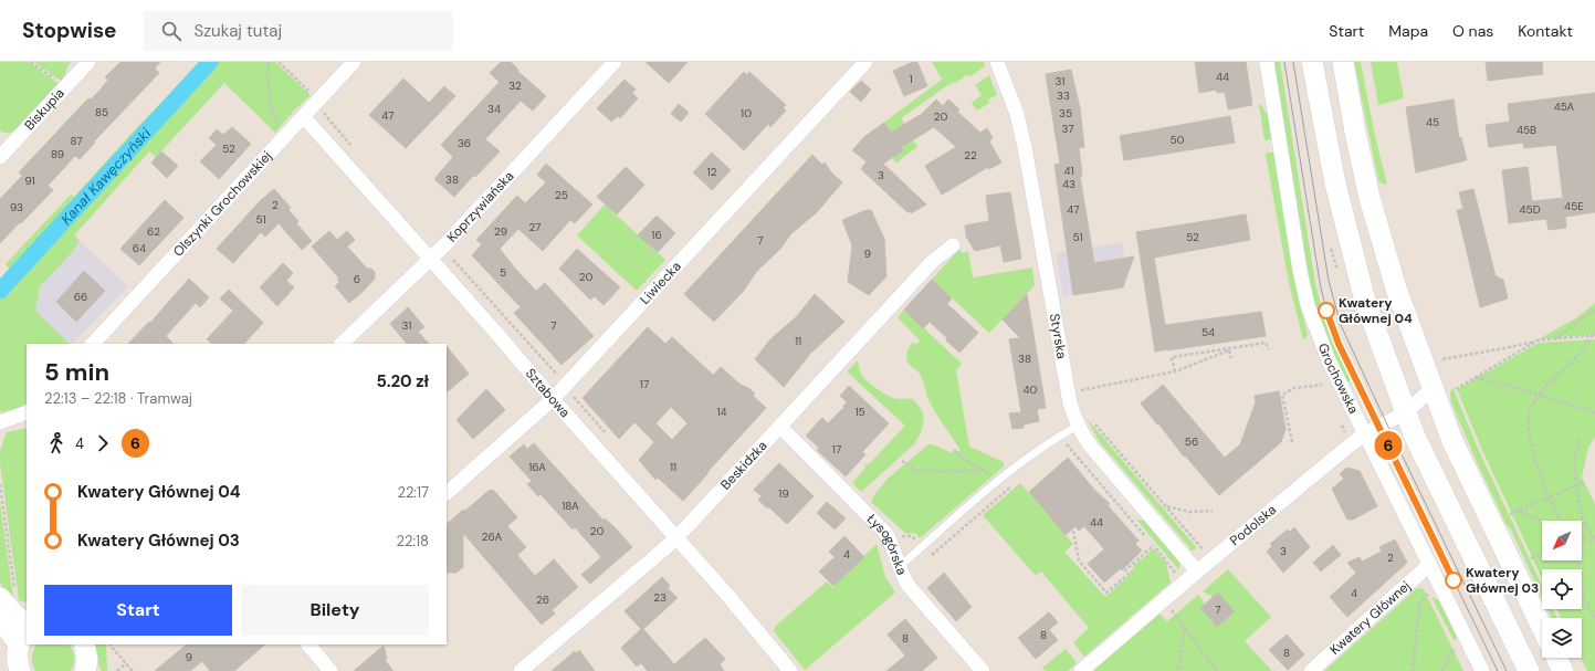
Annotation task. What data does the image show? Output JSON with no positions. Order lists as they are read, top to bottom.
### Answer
{
  "streets": {
    "street": [
      "Biskupia",
      "Olszynki Grochowskiej",
      "Koprzywiańska",
      "Liwiecka",
      "Styrska",
      "Grochowska",
      "Sztabowa",
      "Beskidzka",
      "Podolska",
      "Łysogórska",
      "Kwatery Głównej"
    ]
  },
  "crossings": [
    ["Olszynki Grochowskiej", "Sztabowa"],
    ["Koprzywiańska", "Sztabowa"],
    ["Liwiecka", "Sztabowa"],
    ["Styrska", "Podolska"],
    ["Grochowska", "Podolska"],
    ["Grochowska", "Kwatery Głównej"],
    ["Sztabowa", "Beskidzka"],
    ["Beskidzka", "Łysogórska"]
  ],
  "water": ["Kanał Kawęczyński"],
  "places": ["Kwatery Głównej 04", "Kwatery Głównej 03"],
  "lines": ["tram line 6"],
  "house_numbers": [
    "44",
    "1",
    "31",
    "32",
    "33",
    "45A",
    "34",
    "85",
    "10",
    "35",
    "47",
    "20",
    "45",
    "37",
    "45B",
    "50",
    "87",
    "36",
    "52",
    "89",
    "22",
    "41",
    "12",
    "3",
    "38",
    "91",
    "43",
    "25",
    "2",
    "45E",
    "93",
    "47",
    "45D",
    "51",
    "27",
    "62",
    "29",
    "16",
    "51",
    "52",
    "7",
    "64",
    "9",
    "5",
    "20",
    "6",
    "66",
    "31",
    "7",
    "54",
    "11",
    "38",
    "17",
    "40",
    "14",
    "15",
    "56",
    "17",
    "16A",
    "11",
    "19",
    "18A",
    "44",
    "20",
    "26A",
    "3",
    "4",
    "2",
    "4",
    "23",
    "26",
    "7",
    "8",
    "8",
    "8",
    "9"
  ],
  "north": "bottom left",
  "page": {
    "header": "Stopwise",
    "search": "Szukaj tutaj",
    "nav": [
      "Start",
      "Mapa",
      "O nas",
      "Kontakt"
    ],
    "on_map": "6",
    "heading": ["5 min", "22:13 – 22:18 · Tramwaj", "5.20 zł"],
    "legs": ["4", "6"],
    "list": [
      {
        "name": "Kwatery Głównej 04",
        "value": "22:17"
      },
      {
        "name": "Kwatery Głównej 03",
        "value": "22:18"
      }
    ],
    "buttons": ["Start", "Bilety"]
  }
}
